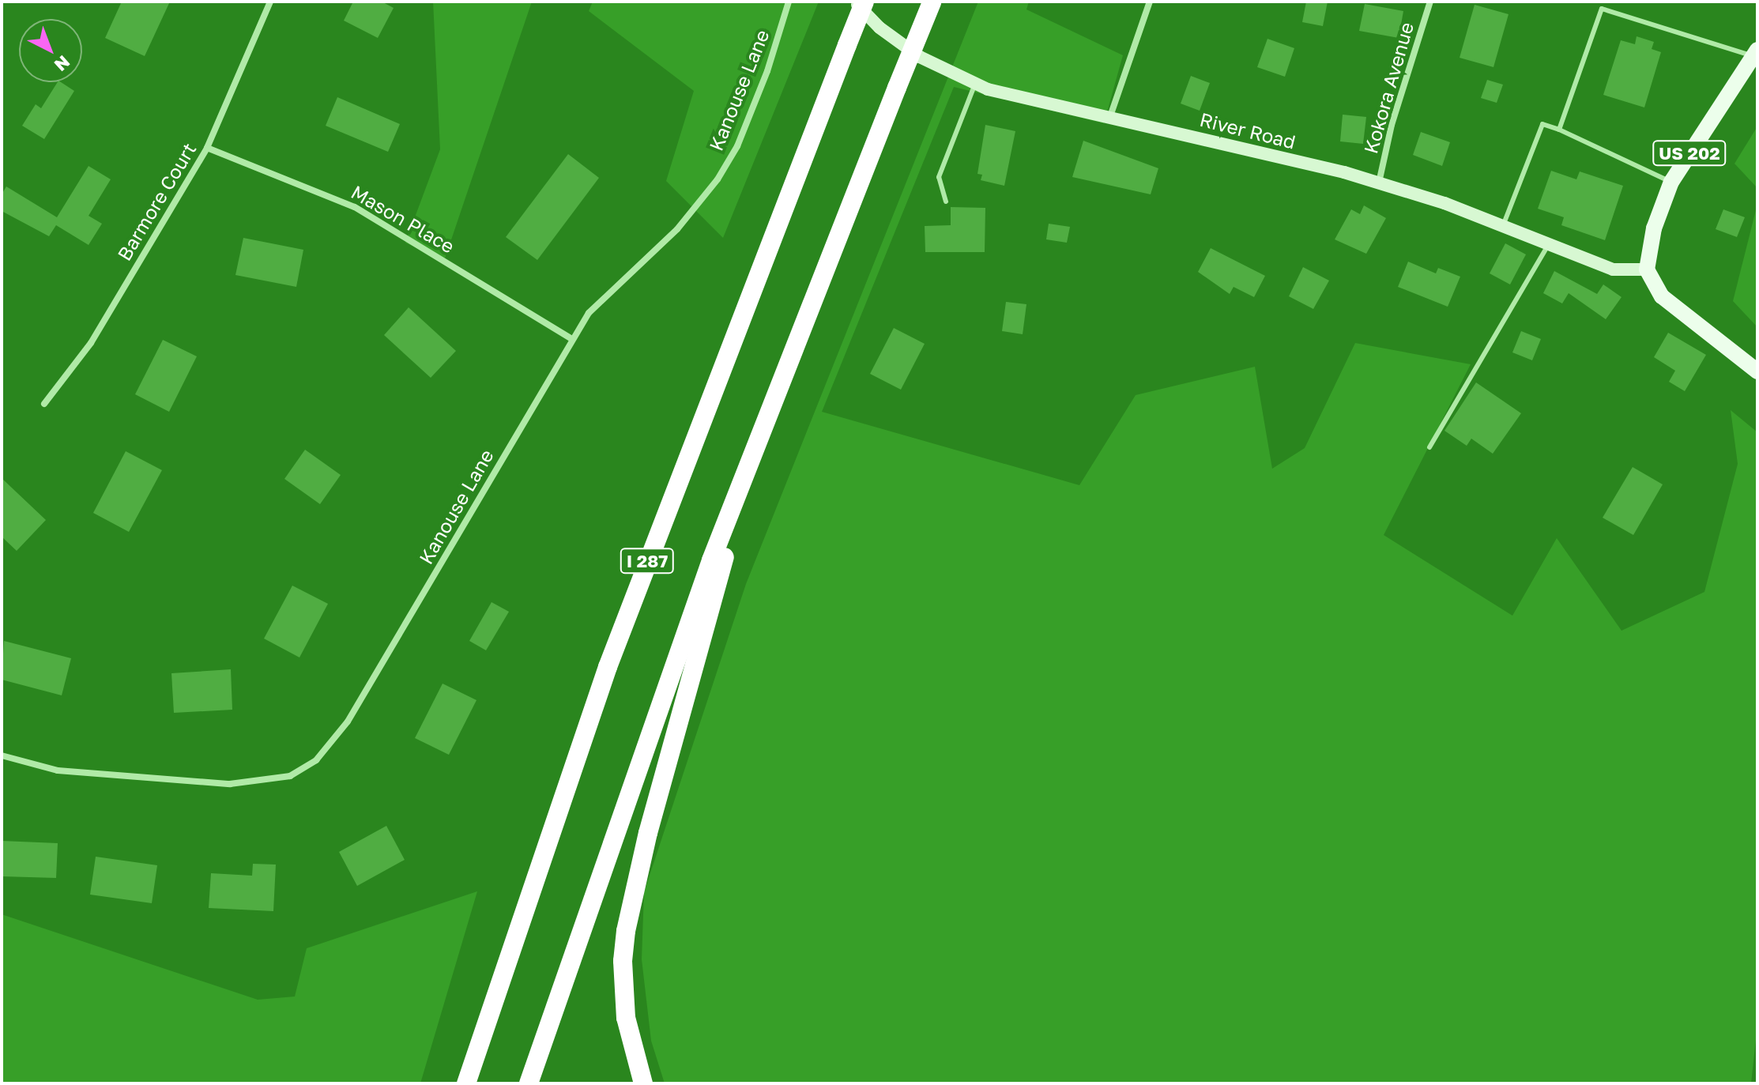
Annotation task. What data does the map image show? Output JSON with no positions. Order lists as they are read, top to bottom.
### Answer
{
  "streets": {
    "highway": ["I 287"],
    "main road": ["US 202"],
    "street": [
      "Kokora Avenue",
      "Kanouse Lane",
      "River Road",
      "Barmore Court",
      "Mason Place"
    ]
  },
  "crossings": [
    ["Kokora Avenue", "River Road"],
    ["Kanouse Lane", "Mason Place"],
    ["River Road", "US 202"],
    ["Barmore Court", "Mason Place"]
  ],
  "north": "bottom right"
}
